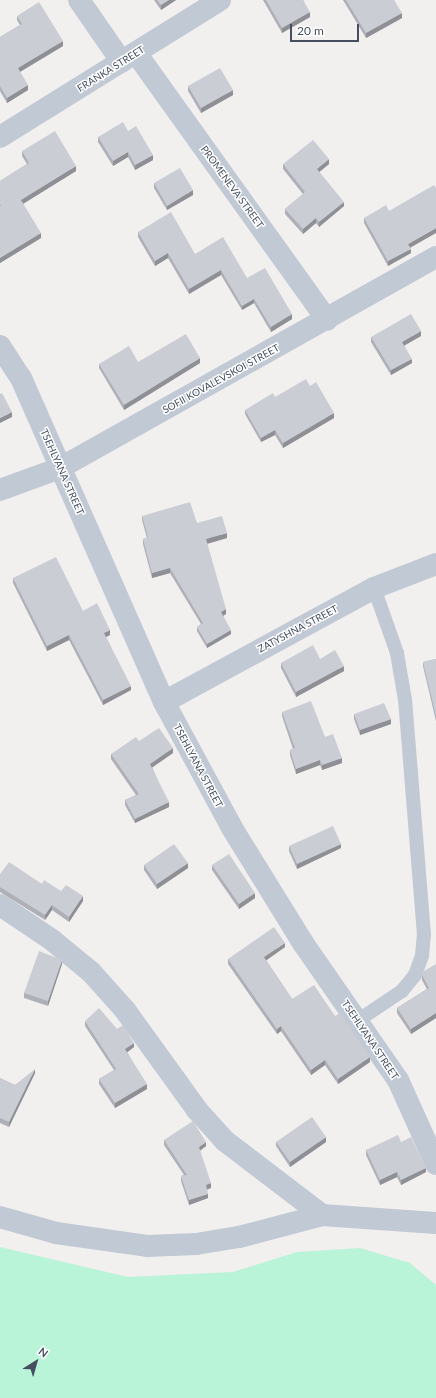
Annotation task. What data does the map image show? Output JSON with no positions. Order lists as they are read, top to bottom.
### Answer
{
  "streets": {
    "street": [
      "FRANKA STREET",
      "PROMENEVA STREET",
      "SOFII KOVALEVSKOI STREET",
      "TSEHLYANA STREET",
      "ZATYSHNA STREET"
    ]
  },
  "crossings": [
    ["FRANKA STREET", "PROMENEVA STREET"],
    ["PROMENEVA STREET", "SOFII KOVALEVSKOI STREET"],
    ["SOFII KOVALEVSKOI STREET", "TSEHLYANA STREET"],
    ["TSEHLYANA STREET", "ZATYSHNA STREET"]
  ],
  "scale_bar": "20 m",
  "north": "top right"
}
